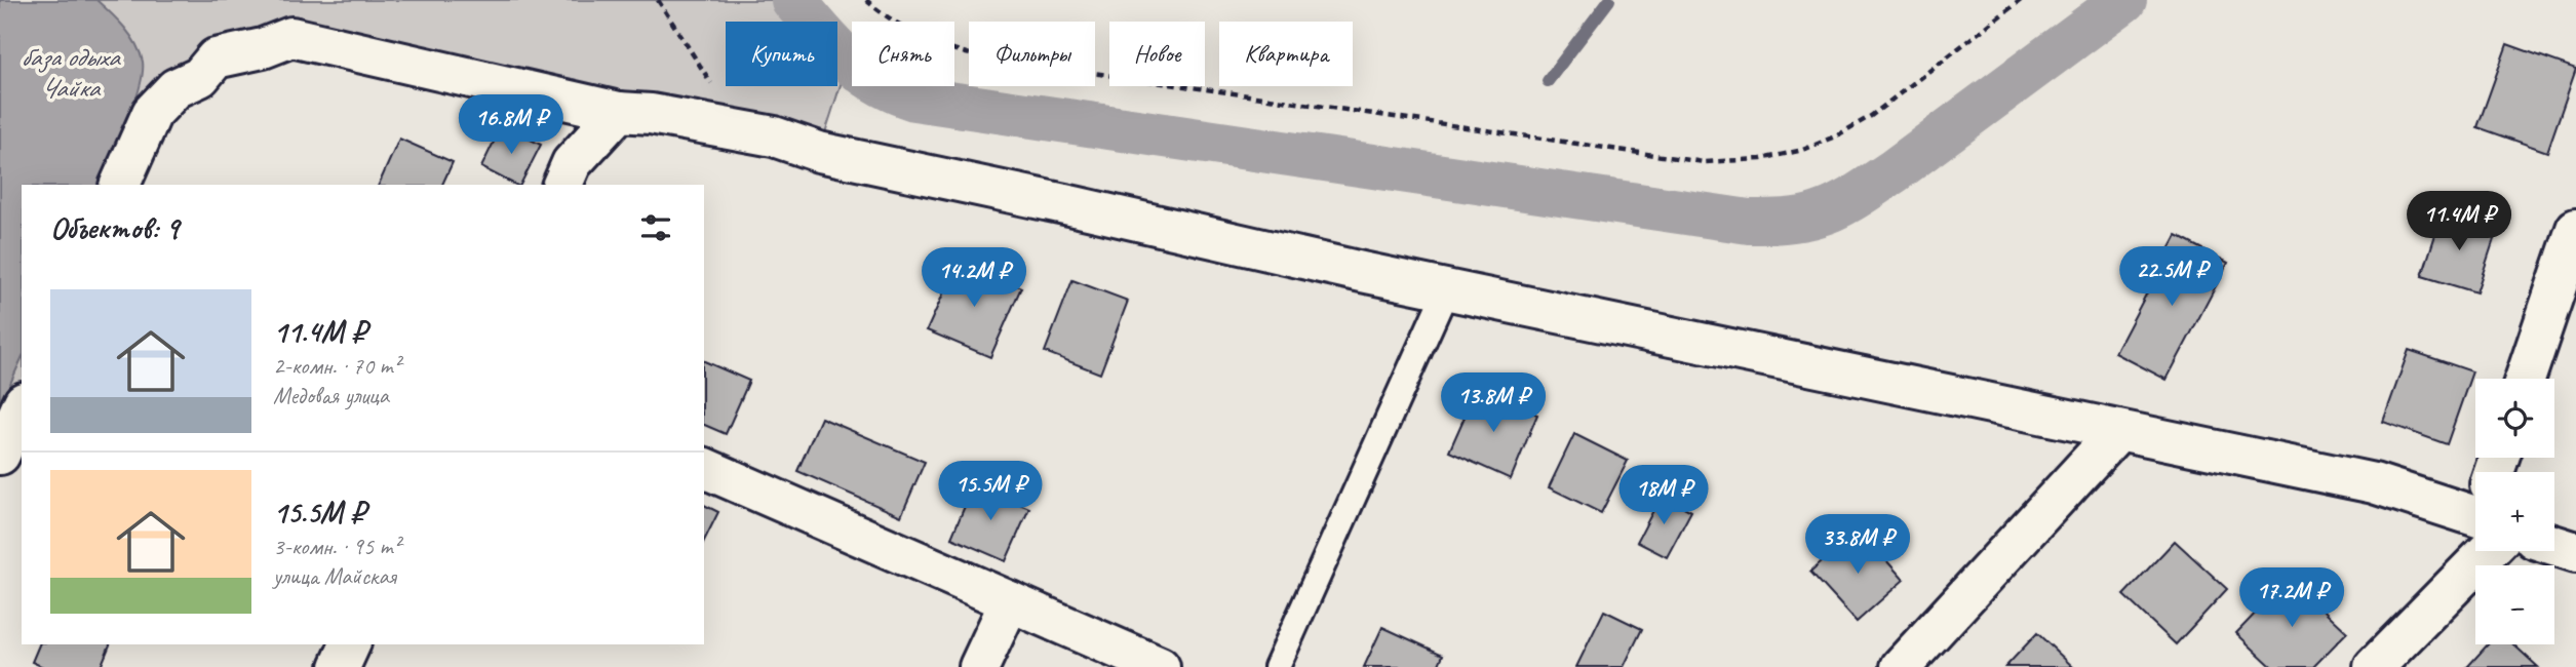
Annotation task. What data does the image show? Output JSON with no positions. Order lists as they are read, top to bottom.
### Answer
{
  "water": ["база одыха Чайка"],
  "page": {
    "chip": [
      "Купить",
      "Снять",
      "Фильтры",
      "Новое",
      "Квартира"
    ],
    "price": [
      "16.8M ₽",
      "11.4M ₽",
      "22.5M ₽",
      "14.2M ₽",
      "13.8M ₽",
      "15.5M ₽",
      "18M ₽",
      "33.8M ₽",
      "17.2M ₽"
    ],
    "heading": "Объектов: 9",
    "list": [
      {
        "name": "11.4M ₽",
        "note": "2-комн. · 70 m² · Медовая улица"
      },
      {
        "name": "15.5M ₽",
        "note": "3-комн. · 95 m² · улица Майская"
      }
    ],
    "map_buttons": ["+", "−"]
  }
}
